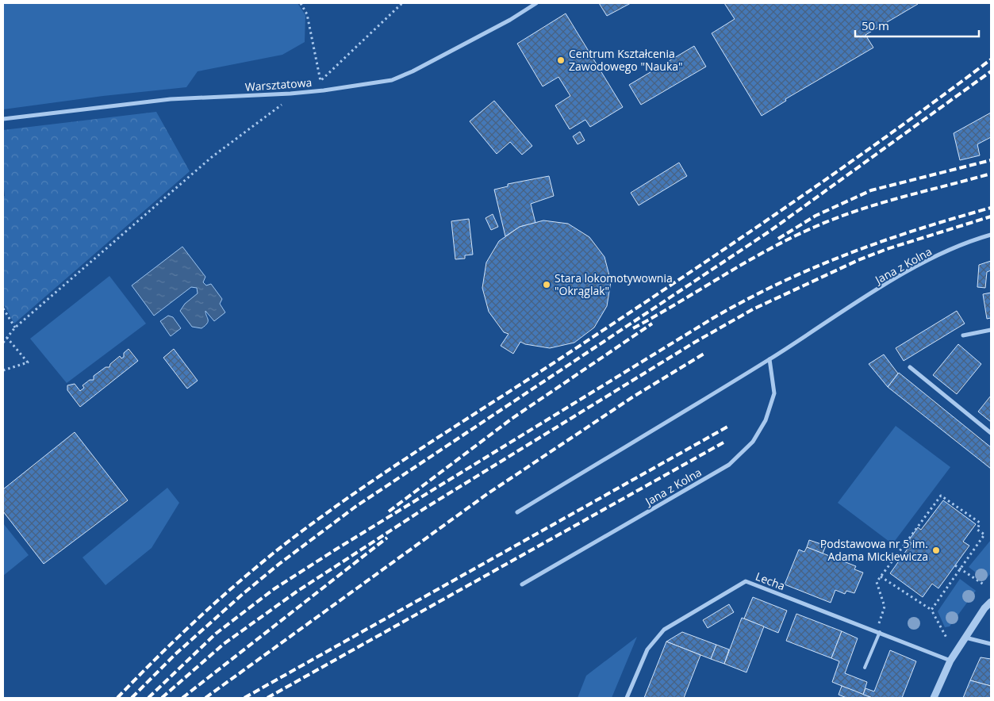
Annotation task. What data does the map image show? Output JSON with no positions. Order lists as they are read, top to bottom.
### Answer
{
  "streets": {
    "street": ["Warsztatowa", "Jana z Kolna", "Lecha"]
  },
  "places": ["Centrum Kształcenia Zawodowego \"Nauka\"", "Stara lokomotywownia \"Okrąglak\"", "Podstawowa nr 5 im. Adama Mickiewicza"],
  "scale_bar": "50 m"
}
